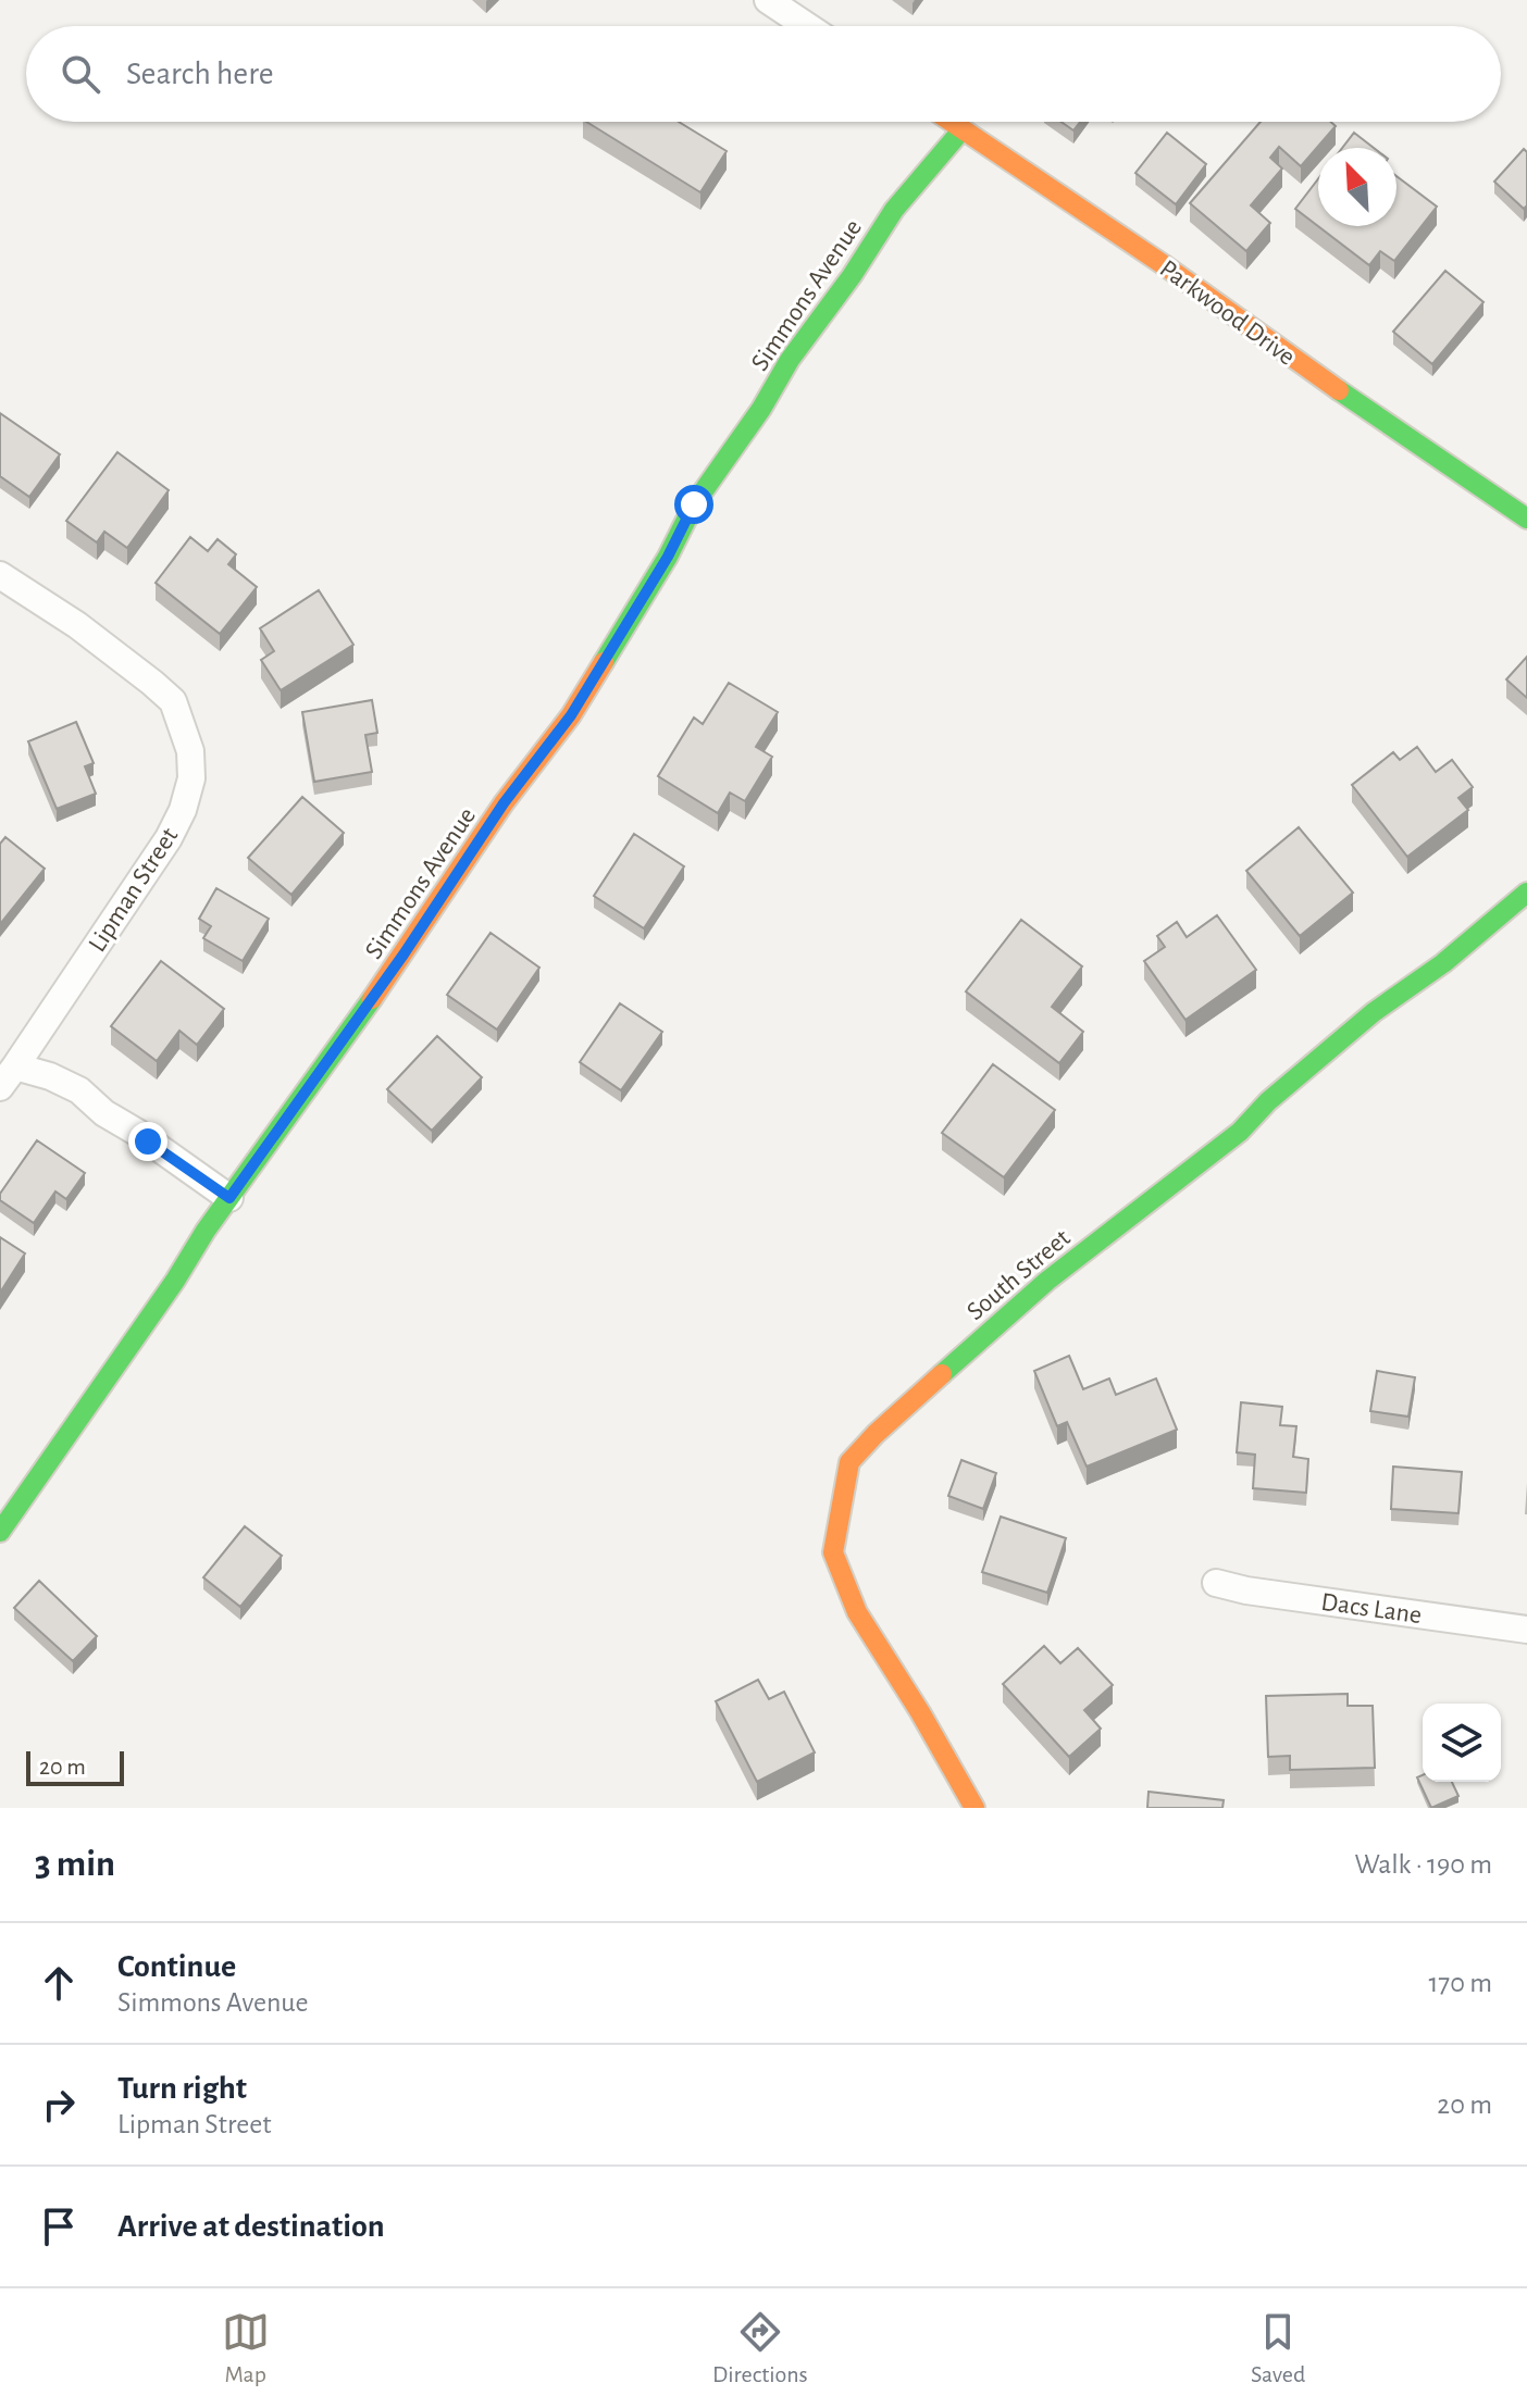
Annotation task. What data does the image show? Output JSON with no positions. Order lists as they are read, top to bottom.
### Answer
{
  "streets": {
    "street": [
      "Simmons Avenue",
      "Parkwood Drive",
      "Lipman Street",
      "South Street",
      "Dacs Lane"
    ]
  },
  "crossings": [
    ["Simmons Avenue", "Parkwood Drive"],
    ["Simmons Avenue", "Lipman Street"]
  ],
  "scale_bar": "20 m",
  "north": "top left",
  "page": {
    "search": "Search here",
    "scale": "20 m",
    "heading": ["3 min", "Walk · 190 m"],
    "list": [
      ["Continue", "Simmons Avenue", "170 m"],
      ["Turn right", "Lipman Street", "20 m"],
      "Arrive at destination"
    ],
    "nav": ["Map", "Directions", "Saved"]
  }
}
